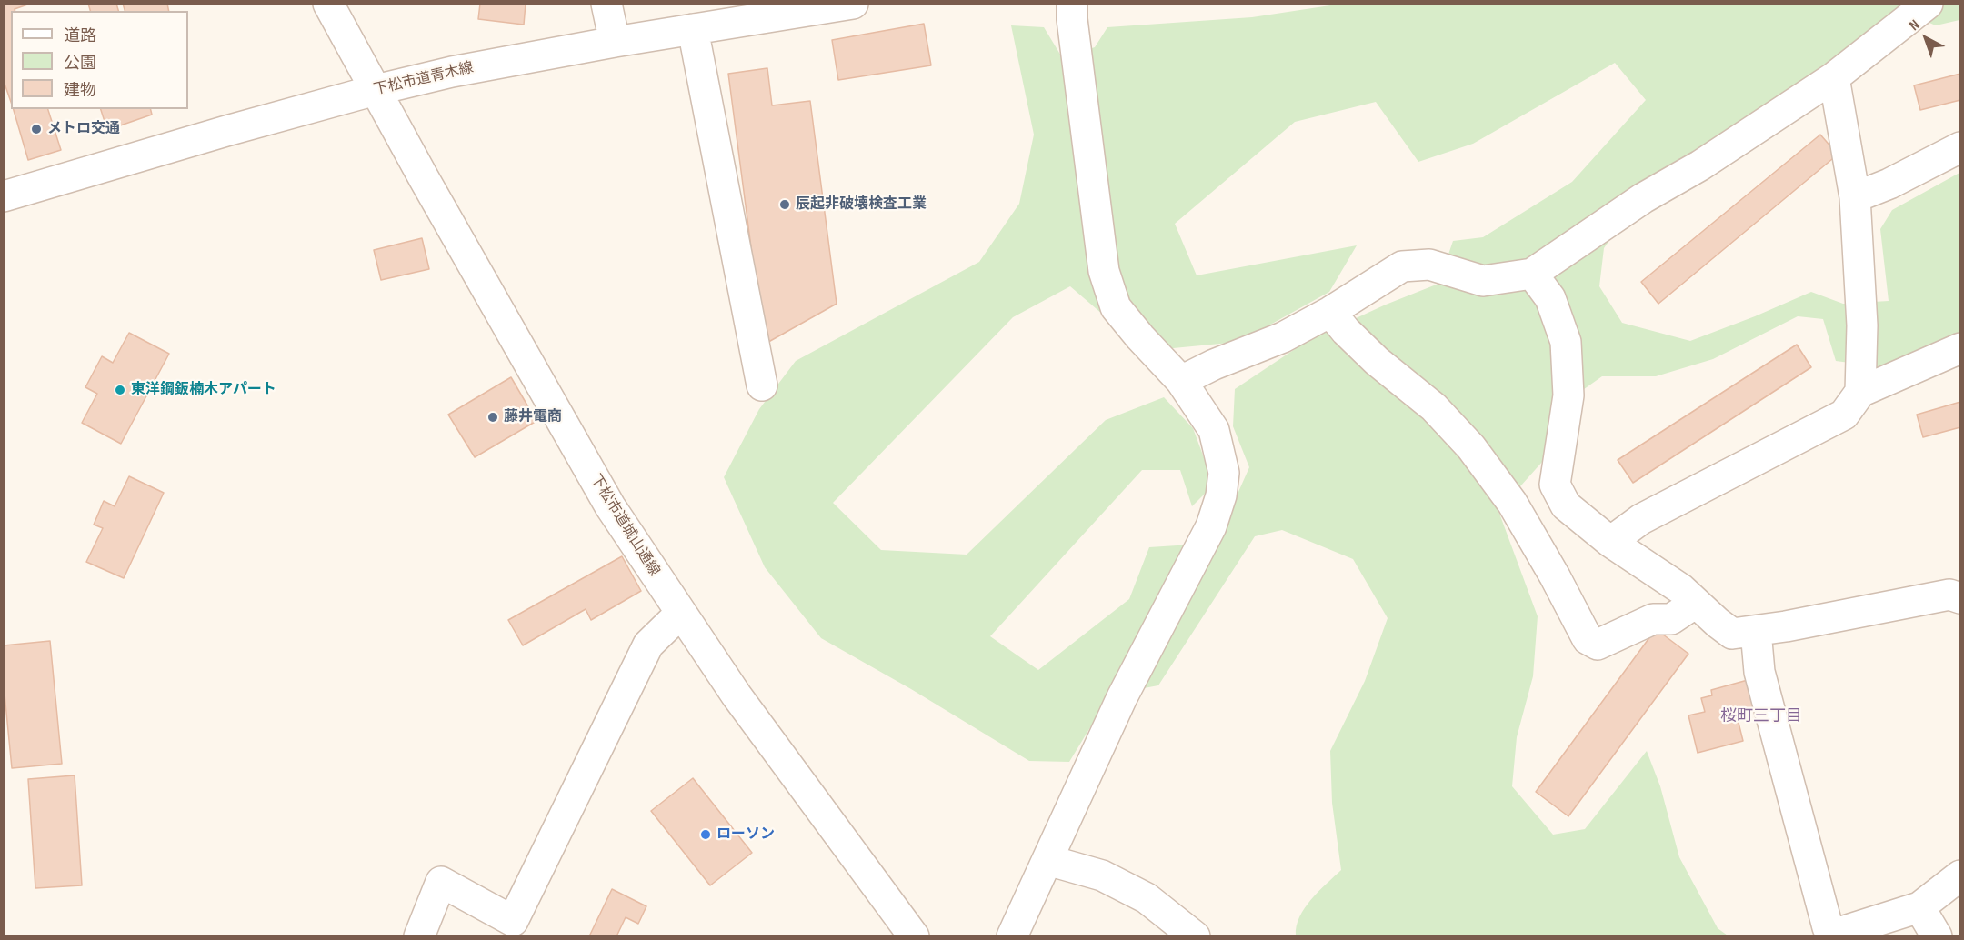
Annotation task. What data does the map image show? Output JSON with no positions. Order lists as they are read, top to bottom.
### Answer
{
  "streets": {
    "street": ["下松市道青木線", "下松市道城山通線"]
  },
  "crossings": [
    ["下松市道青木線", "下松市道城山通線"]
  ],
  "districts": ["桜町三丁目"],
  "places": [
    "メトロ交通",
    "辰起非破壊検査工業",
    "東洋鋼鈑楠木アパート",
    "藤井電商",
    "ローソン"
  ],
  "legend": ["道路", "公園", "建物"],
  "north": "top left"
}
